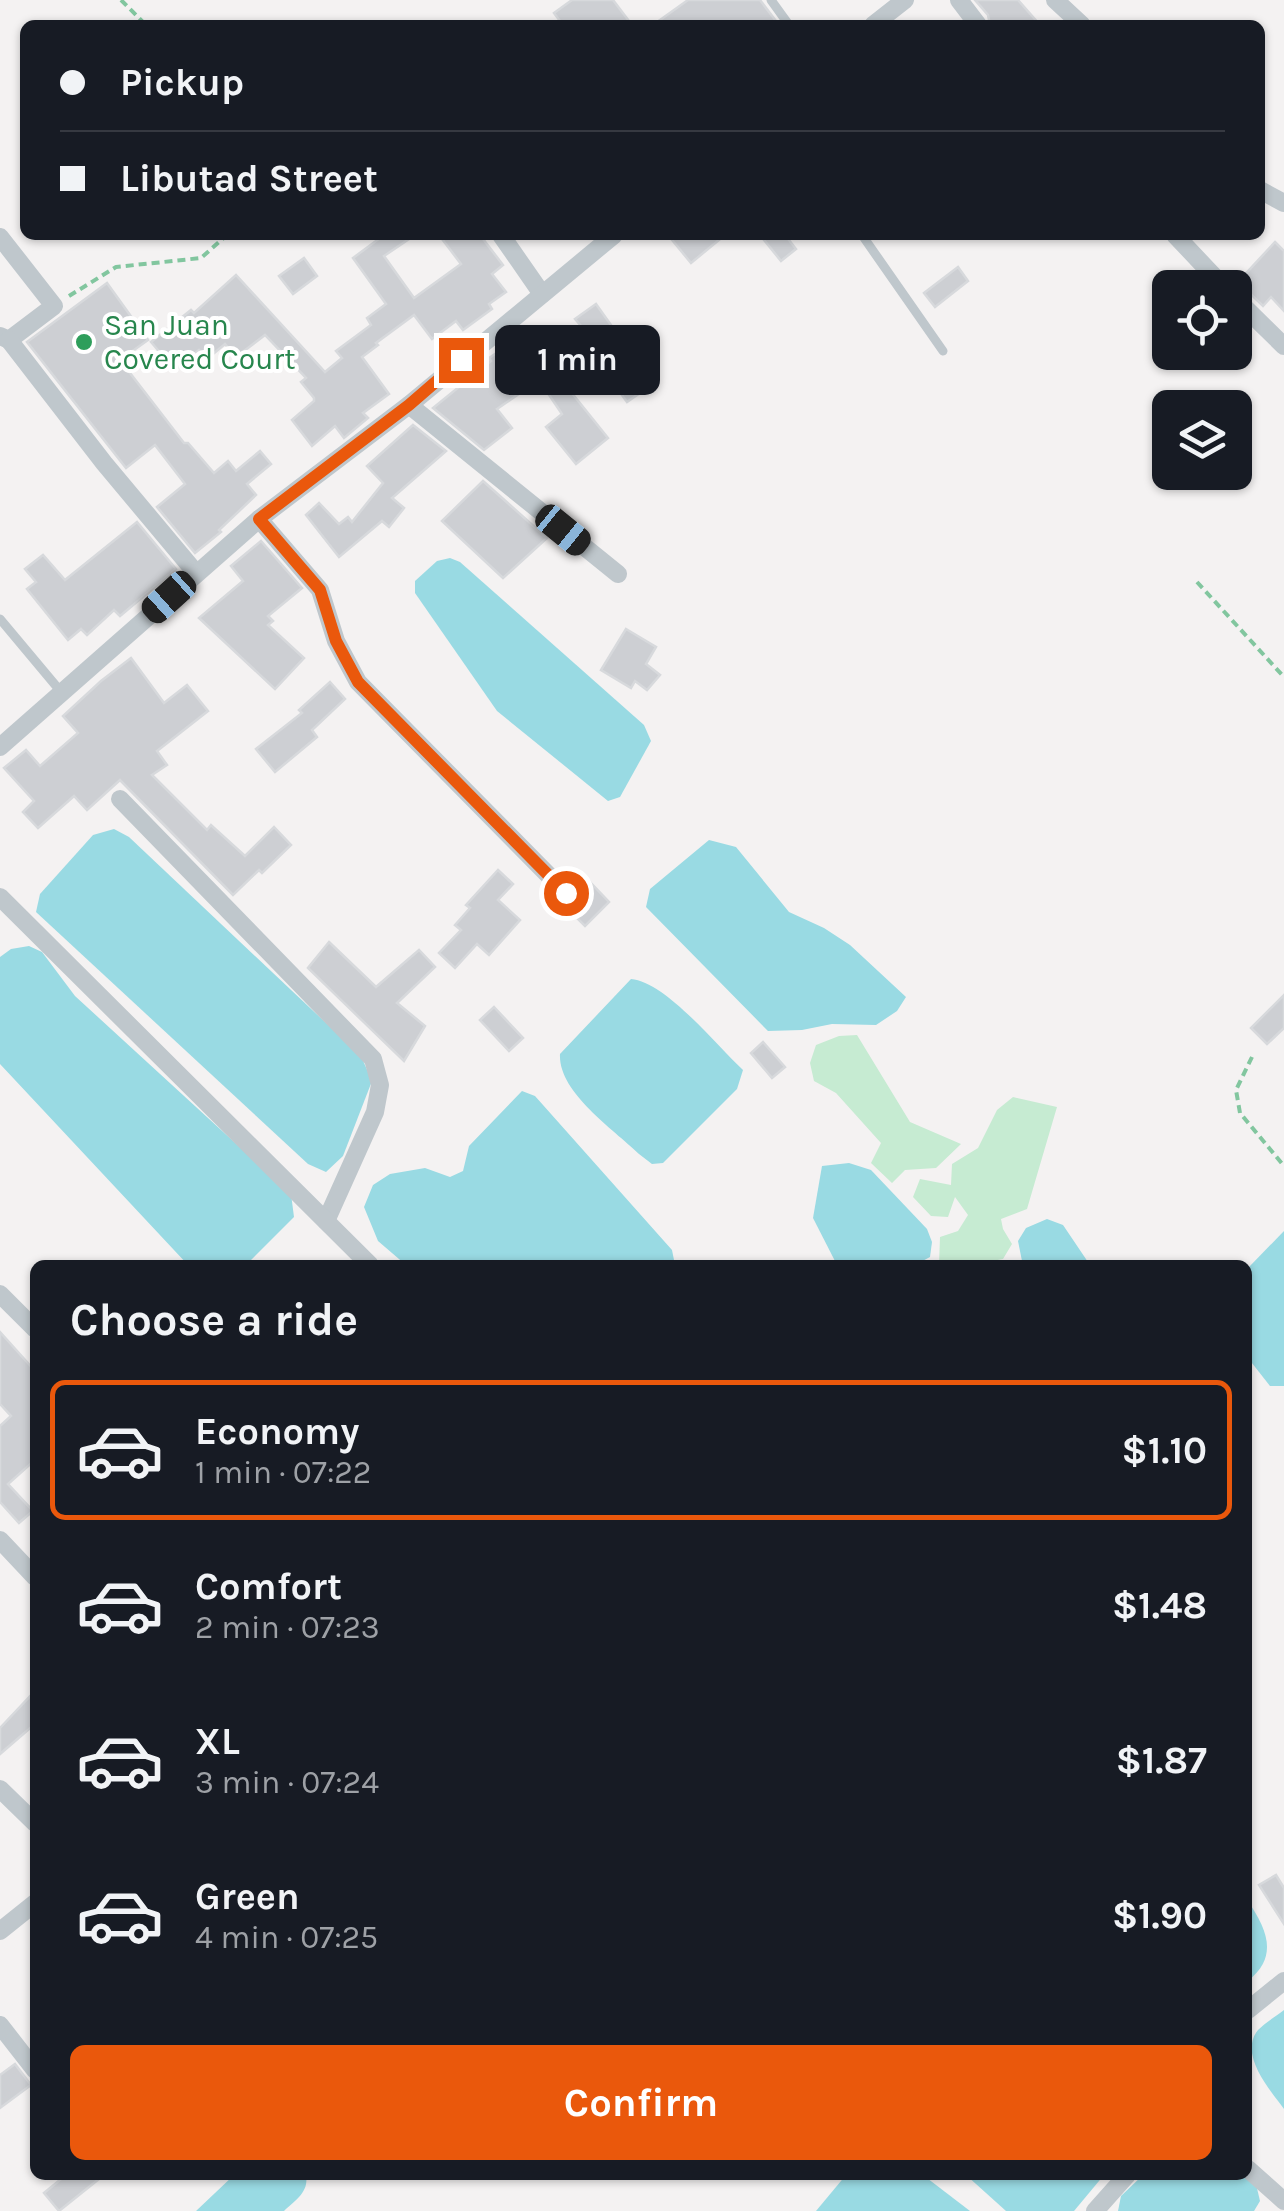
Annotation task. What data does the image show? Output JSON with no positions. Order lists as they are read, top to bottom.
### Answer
{
  "places": ["San Juan Covered Court"],
  "page": {
    "banner": ["Pickup", "Libutad Street"],
    "bubble": "1 min",
    "heading": "Choose a ride",
    "list": [
      {
        "name": "Economy",
        "note": "1 min · 07:22",
        "value": "$1.10"
      },
      {
        "name": "Comfort",
        "note": "2 min · 07:23",
        "value": "$1.48"
      },
      {
        "name": "XL",
        "note": "3 min · 07:24",
        "value": "$1.87"
      },
      {
        "name": "Green",
        "note": "4 min · 07:25",
        "value": "$1.90"
      }
    ],
    "buttons": "Confirm"
  }
}
